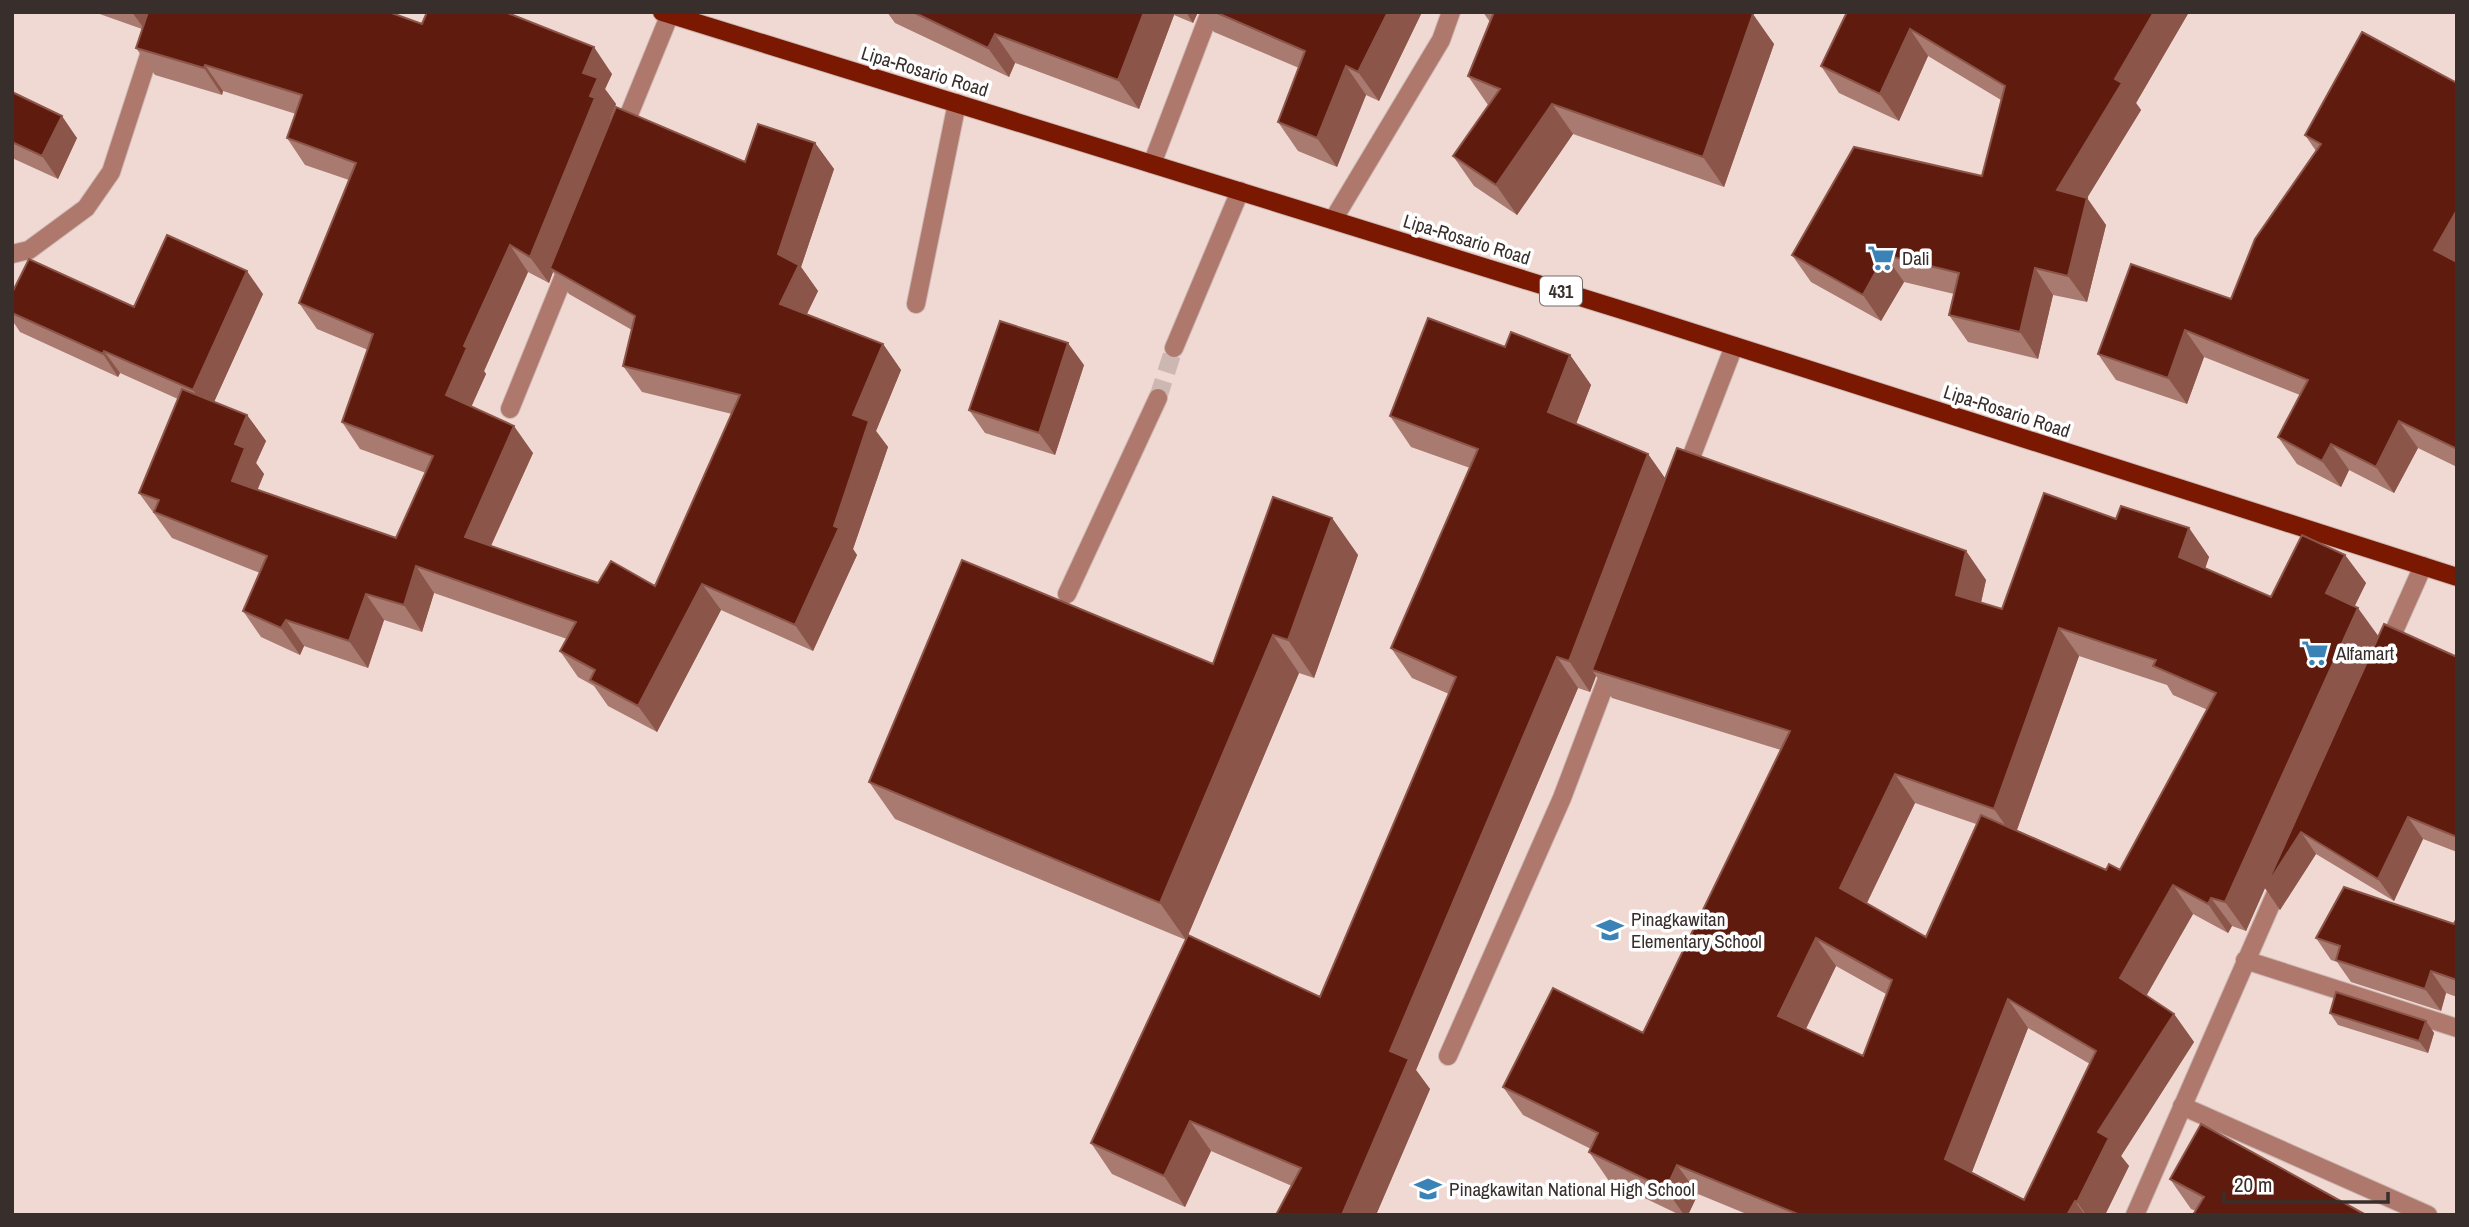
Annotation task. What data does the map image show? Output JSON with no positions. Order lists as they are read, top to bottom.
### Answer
{
  "streets": {
    "main road": ["Lipa-Rosario Road", "431"]
  },
  "places": {
    "supermarket": ["Dali", "Alfamart"],
    "school or university": ["Pinagkawitan Elementary School", "Pinagkawitan National High School"]
  },
  "scale_bar": "20 m"
}
